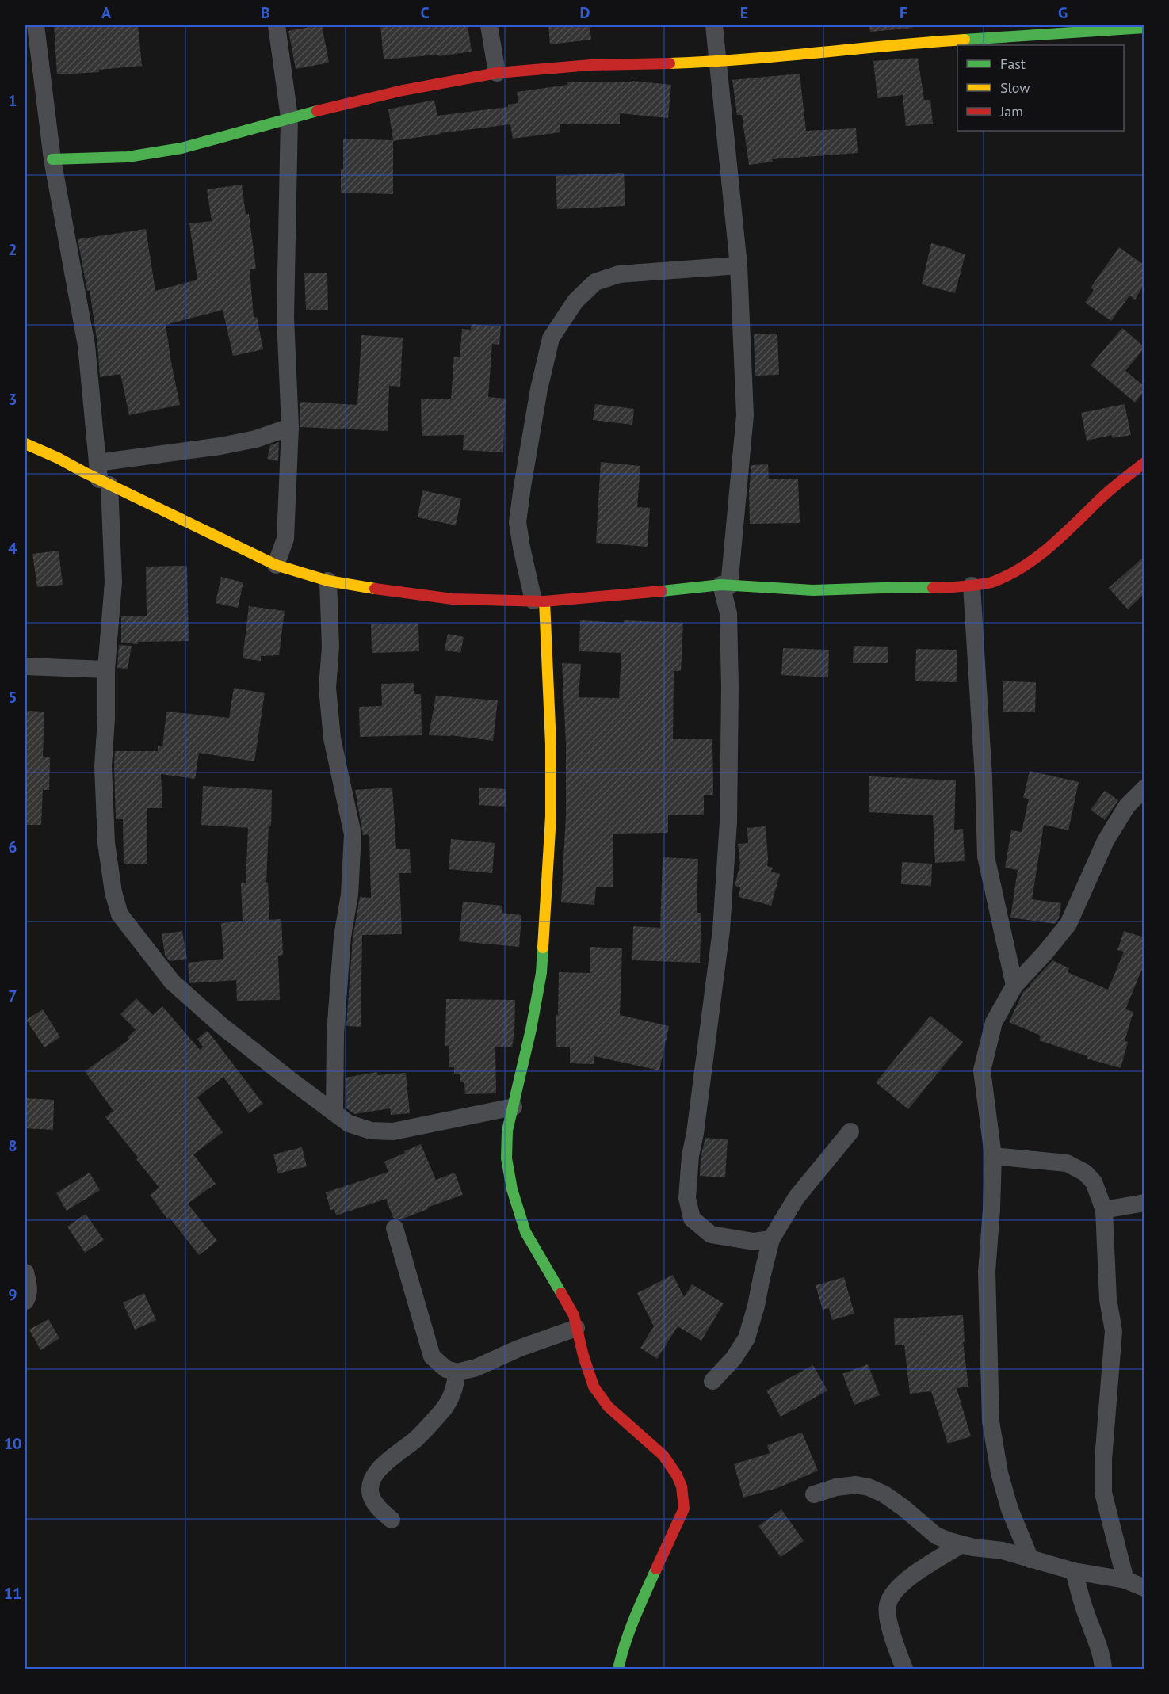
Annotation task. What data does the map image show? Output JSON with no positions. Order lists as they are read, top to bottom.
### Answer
{
  "legend": ["Fast", "Slow", "Jam"],
  "grid": {
    "columns": [
      "A",
      "B",
      "C",
      "D",
      "E",
      "F",
      "G"
    ],
    "rows": [
      "1",
      "2",
      "3",
      "4",
      "5",
      "6",
      "7",
      "8",
      "9",
      "10",
      "11"
    ]
  }
}
